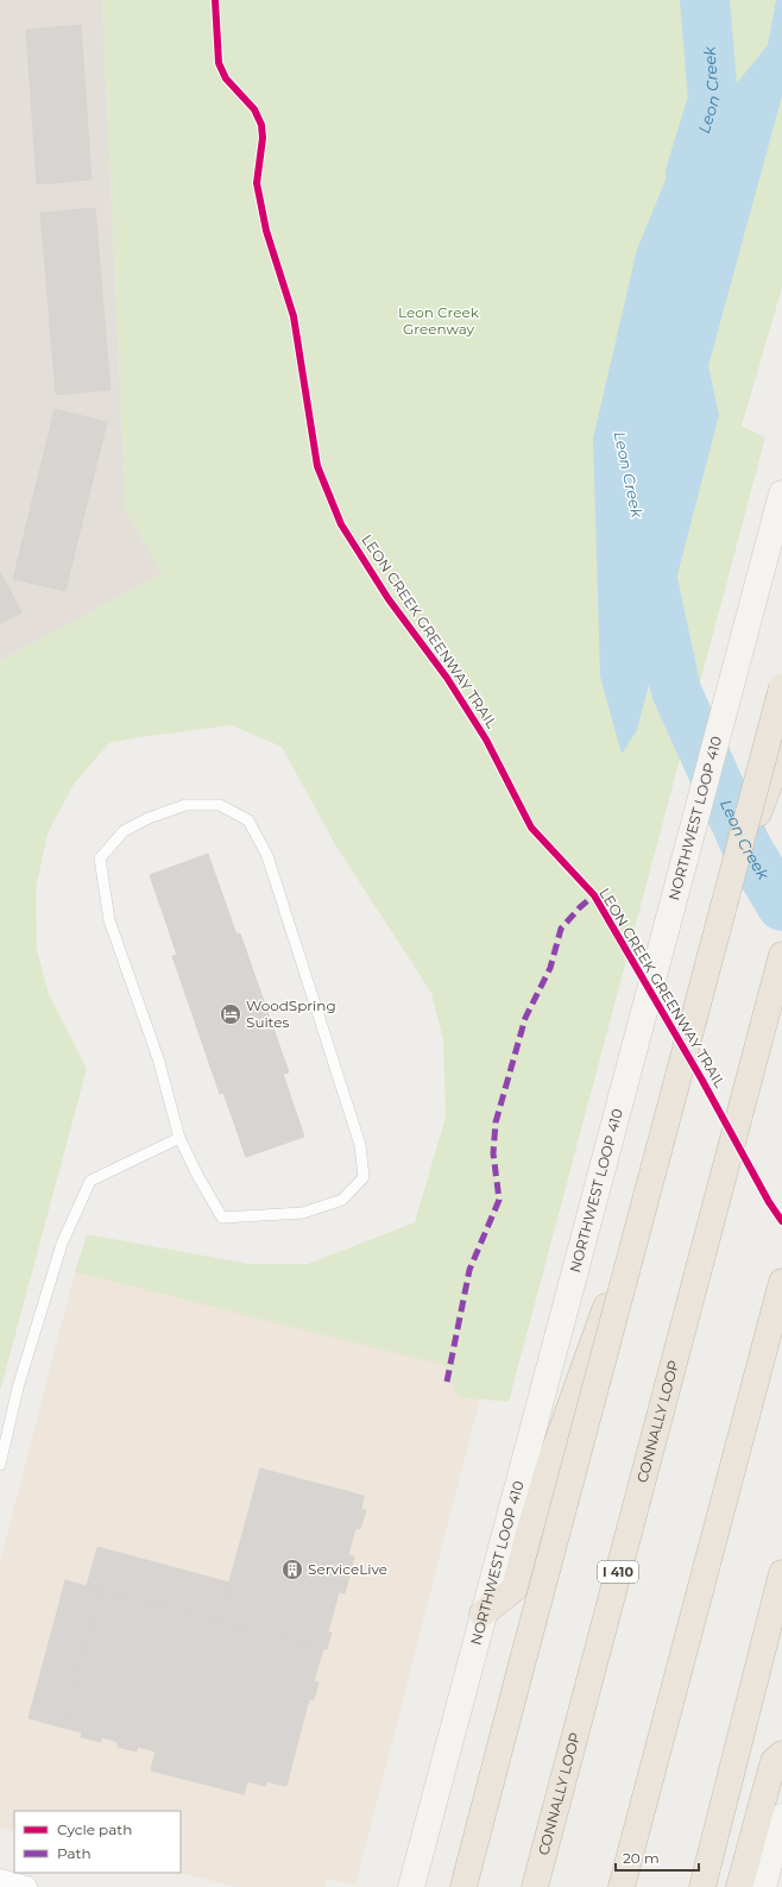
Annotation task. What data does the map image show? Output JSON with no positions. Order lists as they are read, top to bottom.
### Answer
{
  "streets": {
    "highway": ["CONNALLY LOOP", "I 410"],
    "main road": ["NORTHWEST LOOP 410"],
    "cycle path": ["LEON CREEK GREENWAY TRAIL"]
  },
  "water": ["Leon Creek"],
  "parks": ["Leon Creek Greenway"],
  "places": {
    "hotel": ["WoodSpring Suites"],
    "building": ["ServiceLive"]
  },
  "legend": ["Cycle path", "Path"],
  "scale_bar": "20 m"
}
